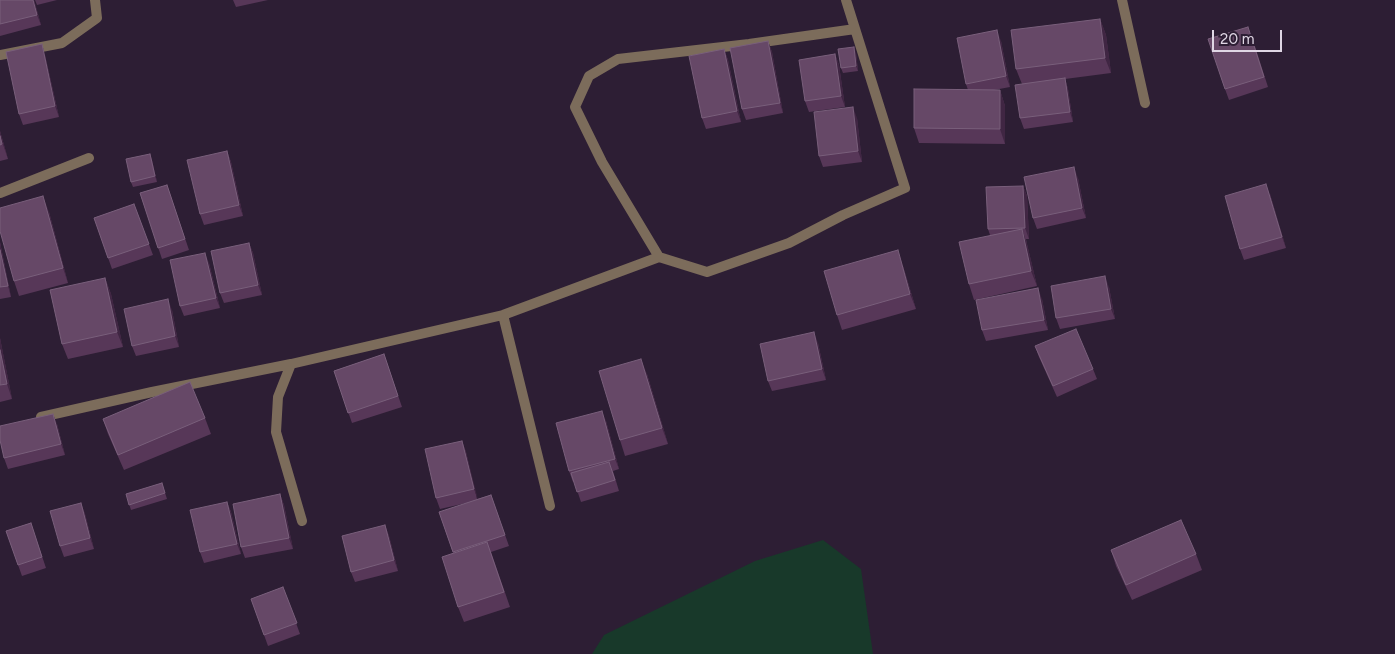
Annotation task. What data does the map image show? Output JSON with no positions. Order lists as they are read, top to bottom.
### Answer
{
  "scale_bar": "20 m"
}
